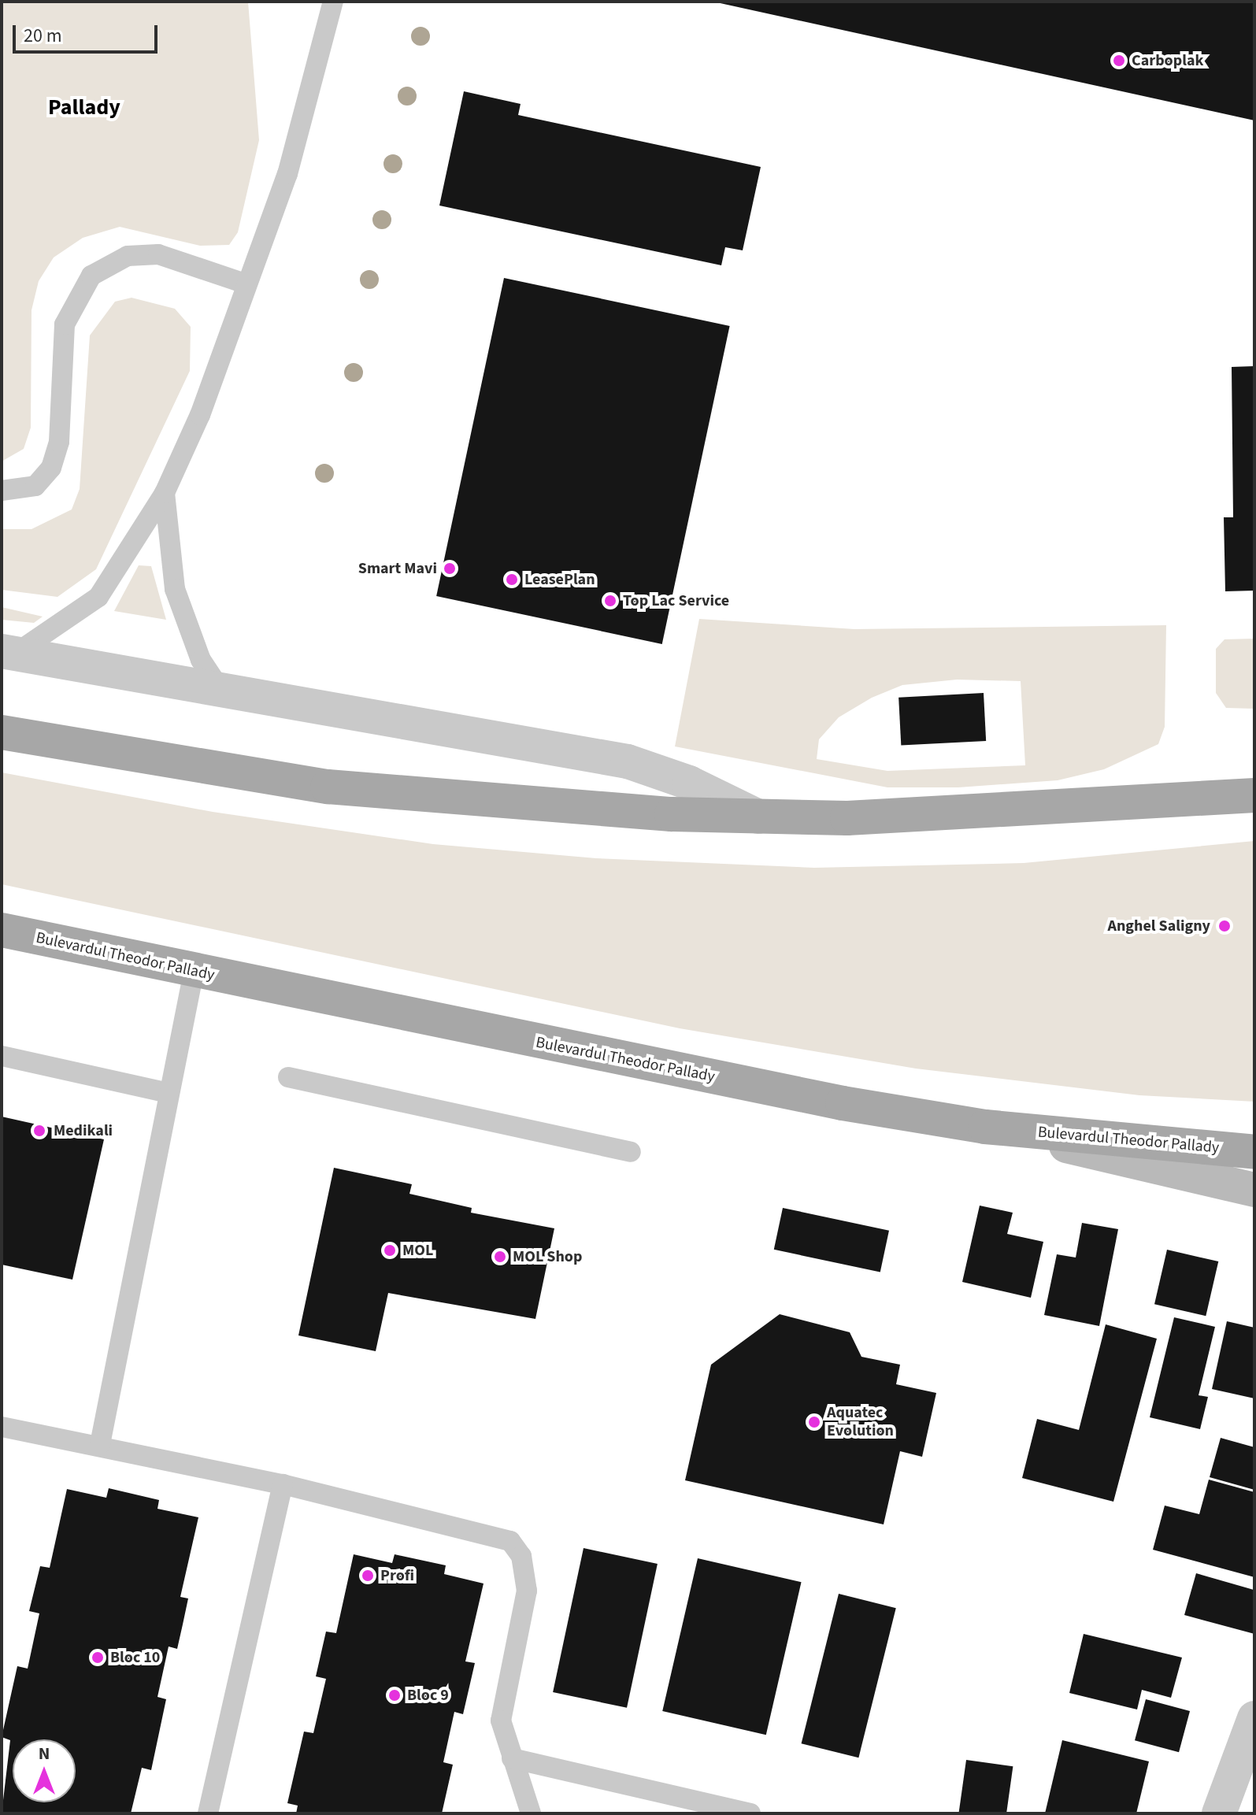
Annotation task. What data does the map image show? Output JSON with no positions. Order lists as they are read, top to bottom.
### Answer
{
  "streets": {
    "main road": ["Bulevardul Theodor Pallady"]
  },
  "districts": ["Pallady"],
  "places": [
    "Carboplak",
    "Smart Mavi",
    "LeasePlan",
    "Top Lac Service",
    "Anghel Saligny",
    "Medikali",
    "MOL",
    "MOL Shop",
    "Aquatec Evolution",
    "Profi",
    "Bloc 10",
    "Bloc 9"
  ],
  "scale_bar": "20 m",
  "north": "top"
}
